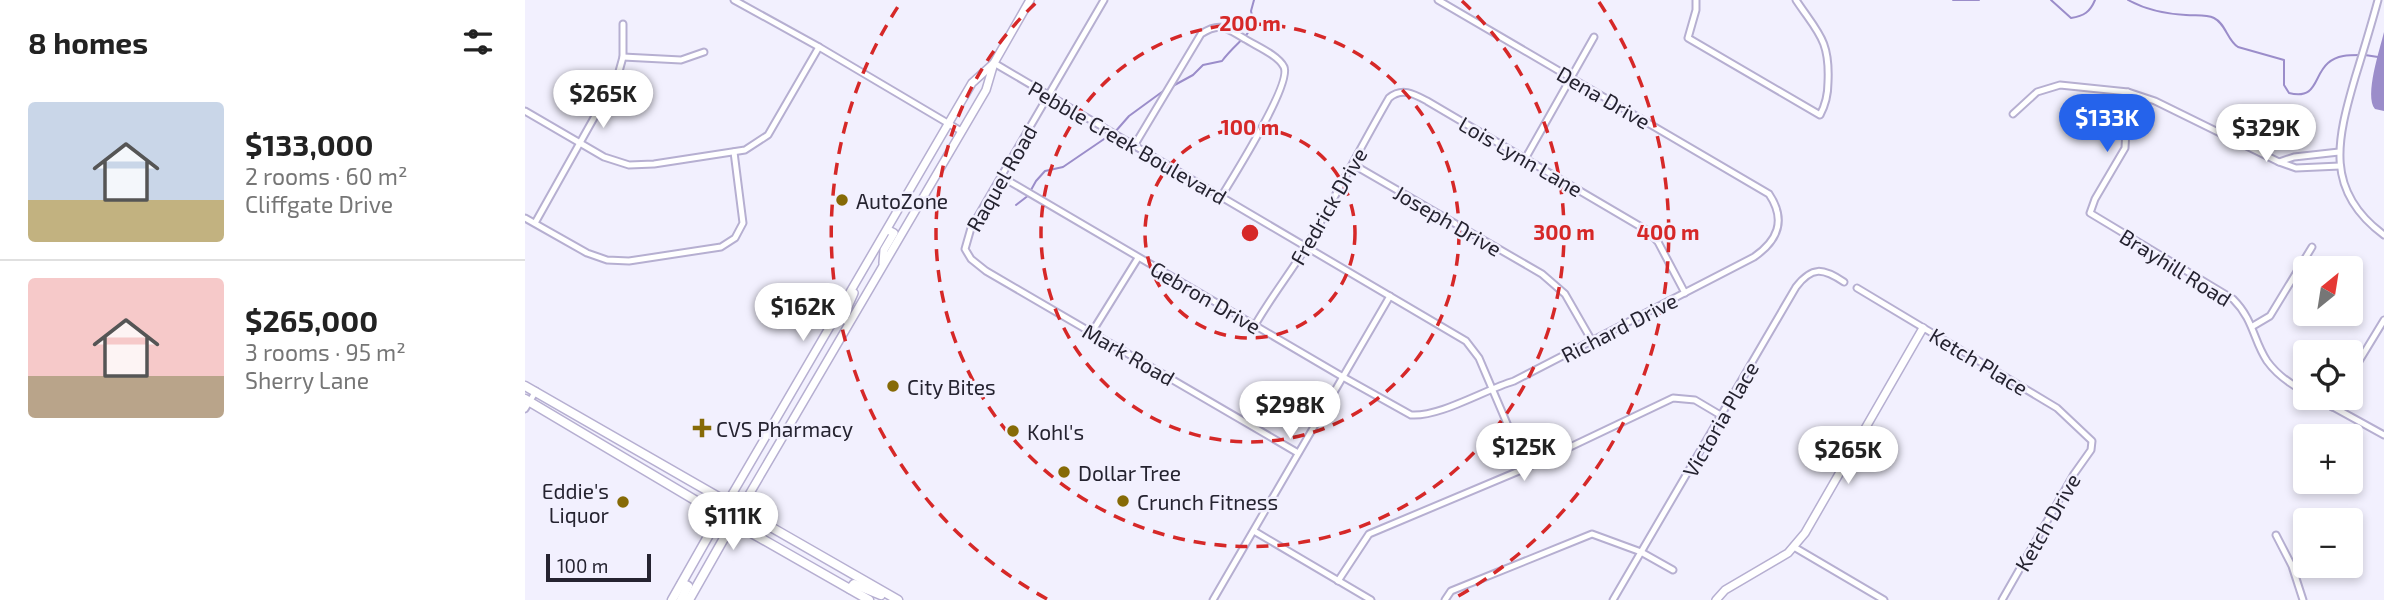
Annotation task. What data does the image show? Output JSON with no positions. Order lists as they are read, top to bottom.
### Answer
{
  "streets": {
    "street": [
      "Dena Drive",
      "Pebble Creek Boulevard",
      "Lois Lynn Lane",
      "Raquel Road",
      "Fredrick Drive",
      "Joseph Drive",
      "Brayhill Road",
      "Gebron Drive",
      "Richard Drive",
      "Mark Road",
      "Ketch Place",
      "Victoria Place",
      "Ketch Drive"
    ]
  },
  "crossings": [
    ["Dena Drive", "Richard Drive"],
    ["Pebble Creek Boulevard", "Raquel Road"],
    ["Pebble Creek Boulevard", "Fredrick Drive"],
    ["Pebble Creek Boulevard", "Richard Drive"],
    ["Lois Lynn Lane", "Fredrick Drive"],
    ["Lois Lynn Lane", "Richard Drive"],
    ["Raquel Road", "Gebron Drive"],
    ["Raquel Road", "Mark Road"],
    ["Fredrick Drive", "Joseph Drive"],
    ["Fredrick Drive", "Gebron Drive"],
    ["Joseph Drive", "Richard Drive"],
    ["Gebron Drive", "Richard Drive"],
    ["Ketch Place", "Ketch Drive"]
  ],
  "places": {
    "other": [
      "AutoZone",
      "City Bites",
      "Kohl's",
      "Dollar Tree",
      "Crunch Fitness",
      "Eddie's Liquor"
    ],
    "health": ["CVS Pharmacy"]
  },
  "scale_bar": "100 m",
  "north": "top right",
  "page": {
    "heading": "8 homes",
    "price": [
      "$265K",
      "$133K",
      "$329K",
      "$162K",
      "$298K",
      "$125K",
      "$265K",
      "$111K"
    ],
    "list": [
      {
        "name": "$133,000",
        "note": "2 rooms · 60 m² · Cliffgate Drive"
      },
      {
        "name": "$265,000",
        "note": "3 rooms · 95 m² · Sherry Lane"
      }
    ],
    "map_buttons": ["+", "−"],
    "scale": "100 m"
  },
  "rings": [
    "200 m",
    "100 m",
    "300 m",
    "400 m"
  ]
}
